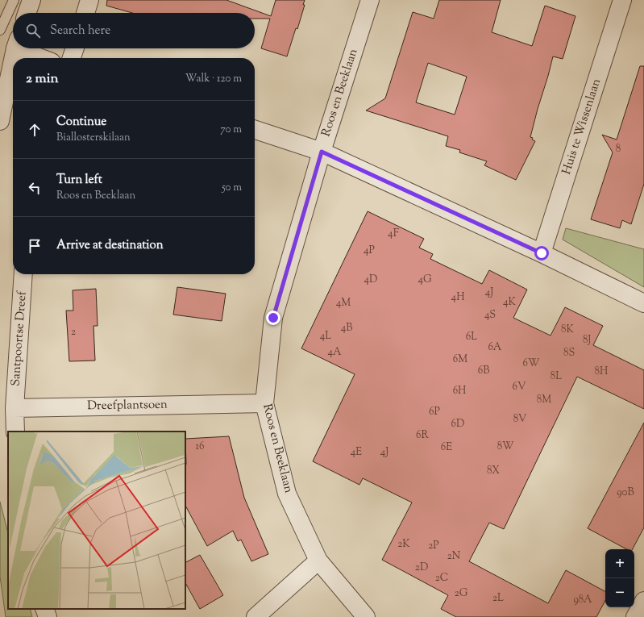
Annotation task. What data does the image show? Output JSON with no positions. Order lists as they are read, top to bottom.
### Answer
{
  "streets": {
    "street": [
      "Roos en Beeklaan",
      "Huis te Wissenlaan",
      "Santpoortse Dreef",
      "Dreefplantsoen"
    ]
  },
  "crossings": [
    ["Roos en Beeklaan", "Dreefplantsoen"],
    ["Santpoortse Dreef", "Dreefplantsoen"]
  ],
  "house_numbers": [
    "8",
    "4F",
    "4P",
    "4D",
    "4G",
    "4J",
    "4H",
    "4K",
    "4M",
    "4S",
    "4B",
    "8K",
    "2",
    "4L",
    "6L",
    "8J",
    "6A",
    "4A",
    "8S",
    "6M",
    "6W",
    "6B",
    "8H",
    "8L",
    "6V",
    "6H",
    "8M",
    "6P",
    "8V",
    "6D",
    "6R",
    "16",
    "8W",
    "6E",
    "4E",
    "4J",
    "8X",
    "90B",
    "2K",
    "2P",
    "2N",
    "2D",
    "2C",
    "2G",
    "2L",
    "98A"
  ],
  "page": {
    "search": "Search here",
    "heading": ["2 min", "Walk · 120 m"],
    "list": [
      ["Continue", "Biallosterskilaan", "70 m"],
      ["Turn left", "Roos en Beeklaan", "50 m"],
      "Arrive at destination"
    ],
    "map_buttons": ["+", "−"]
  }
}
